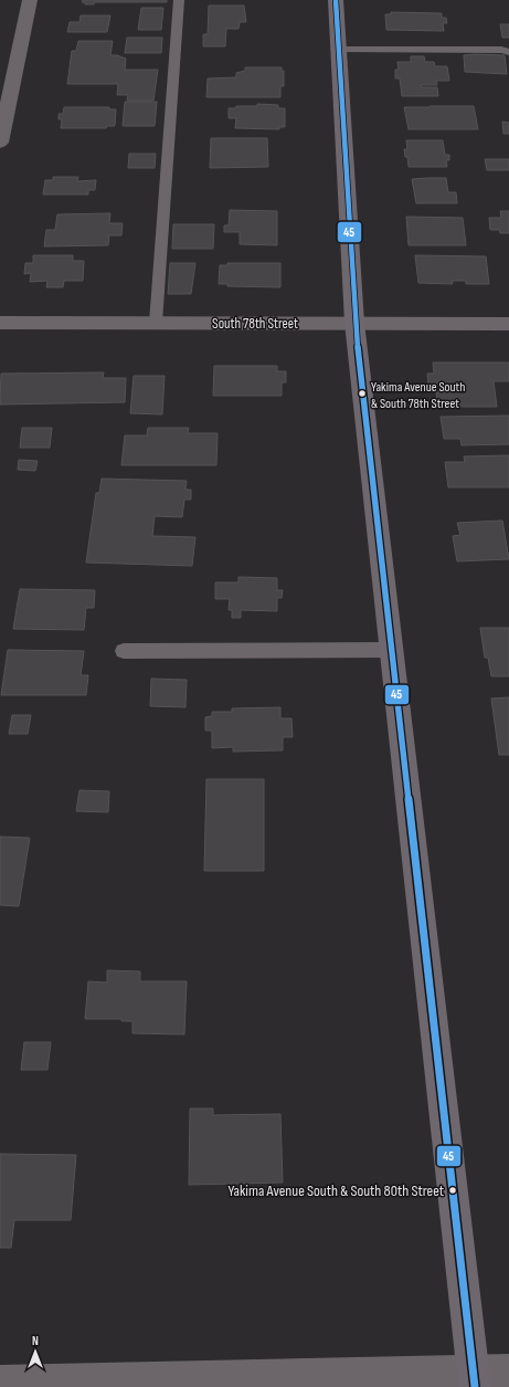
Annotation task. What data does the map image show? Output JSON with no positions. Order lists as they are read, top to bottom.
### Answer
{
  "streets": {
    "street": ["South 78th Street"]
  },
  "places": ["Yakima Avenue South & South 78th Street", "Yakima Avenue South & South 80th Street"],
  "lines": ["transit line 45"],
  "north": "top"
}
